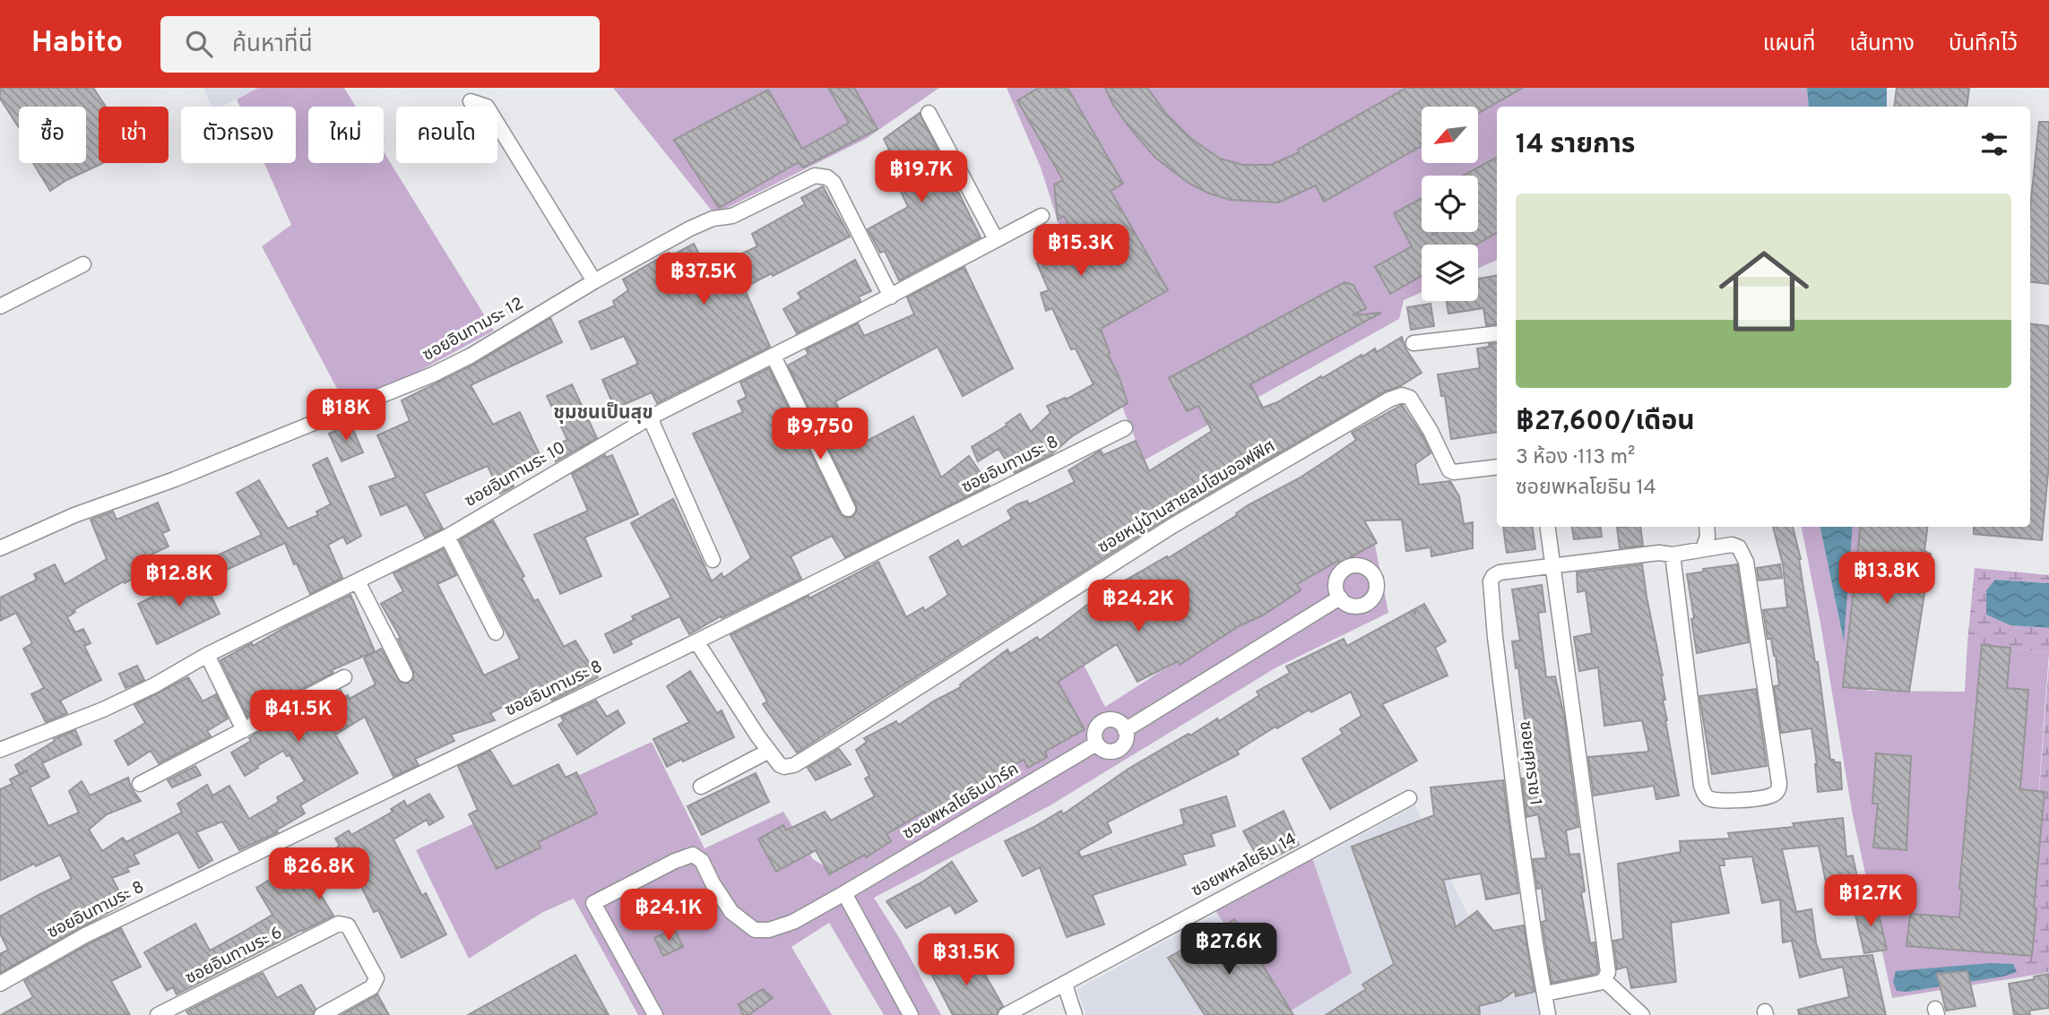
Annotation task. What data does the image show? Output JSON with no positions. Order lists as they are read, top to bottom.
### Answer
{
  "streets": {
    "street": [
      "ซอยอินทามระ 12",
      "ซอยอินทามระ 8",
      "ซอยอินทามระ 10",
      "ซอยหมู่บ้านสายลมโฮมออฟฟิศ",
      "ซอยศุภราช 1",
      "ซอยพหลโยธินปาร์ค",
      "ซอยพหลโยธิน 14",
      "ซอยอินทามระ 6"
    ]
  },
  "crossings": [
    ["ซอยอินทามระ 12", "ซอยอินทามระ 10"],
    ["ซอยอินทามระ 8", "ซอยหมู่บ้านสายลมโฮมออฟฟิศ"]
  ],
  "districts": ["ชุมชนเป็นสุข"],
  "north": "bottom left",
  "page": {
    "header": "Habito",
    "search": "ค้นหาที่นี่",
    "nav": ["แผนที่", "เส้นทาง", "บันทึกไว้"],
    "chip": [
      "ซื้อ",
      "เช่า",
      "ตัวกรอง",
      "ใหม่",
      "คอนโด"
    ],
    "heading": "14 รายการ",
    "price": [
      "฿19.7K",
      "฿15.3K",
      "฿37.5K",
      "฿18K",
      "฿9,750",
      "฿13.8K",
      "฿12.8K",
      "฿24.2K",
      "฿41.5K",
      "฿26.8K",
      "฿12.7K",
      "฿24.1K",
      "฿27.6K",
      "฿31.5K"
    ],
    "list": [
      {
        "name": "฿27,600/เดือน",
        "note": "3 ห้อง · 113 m² · ซอยพหลโยธิน 14"
      }
    ]
  }
}
